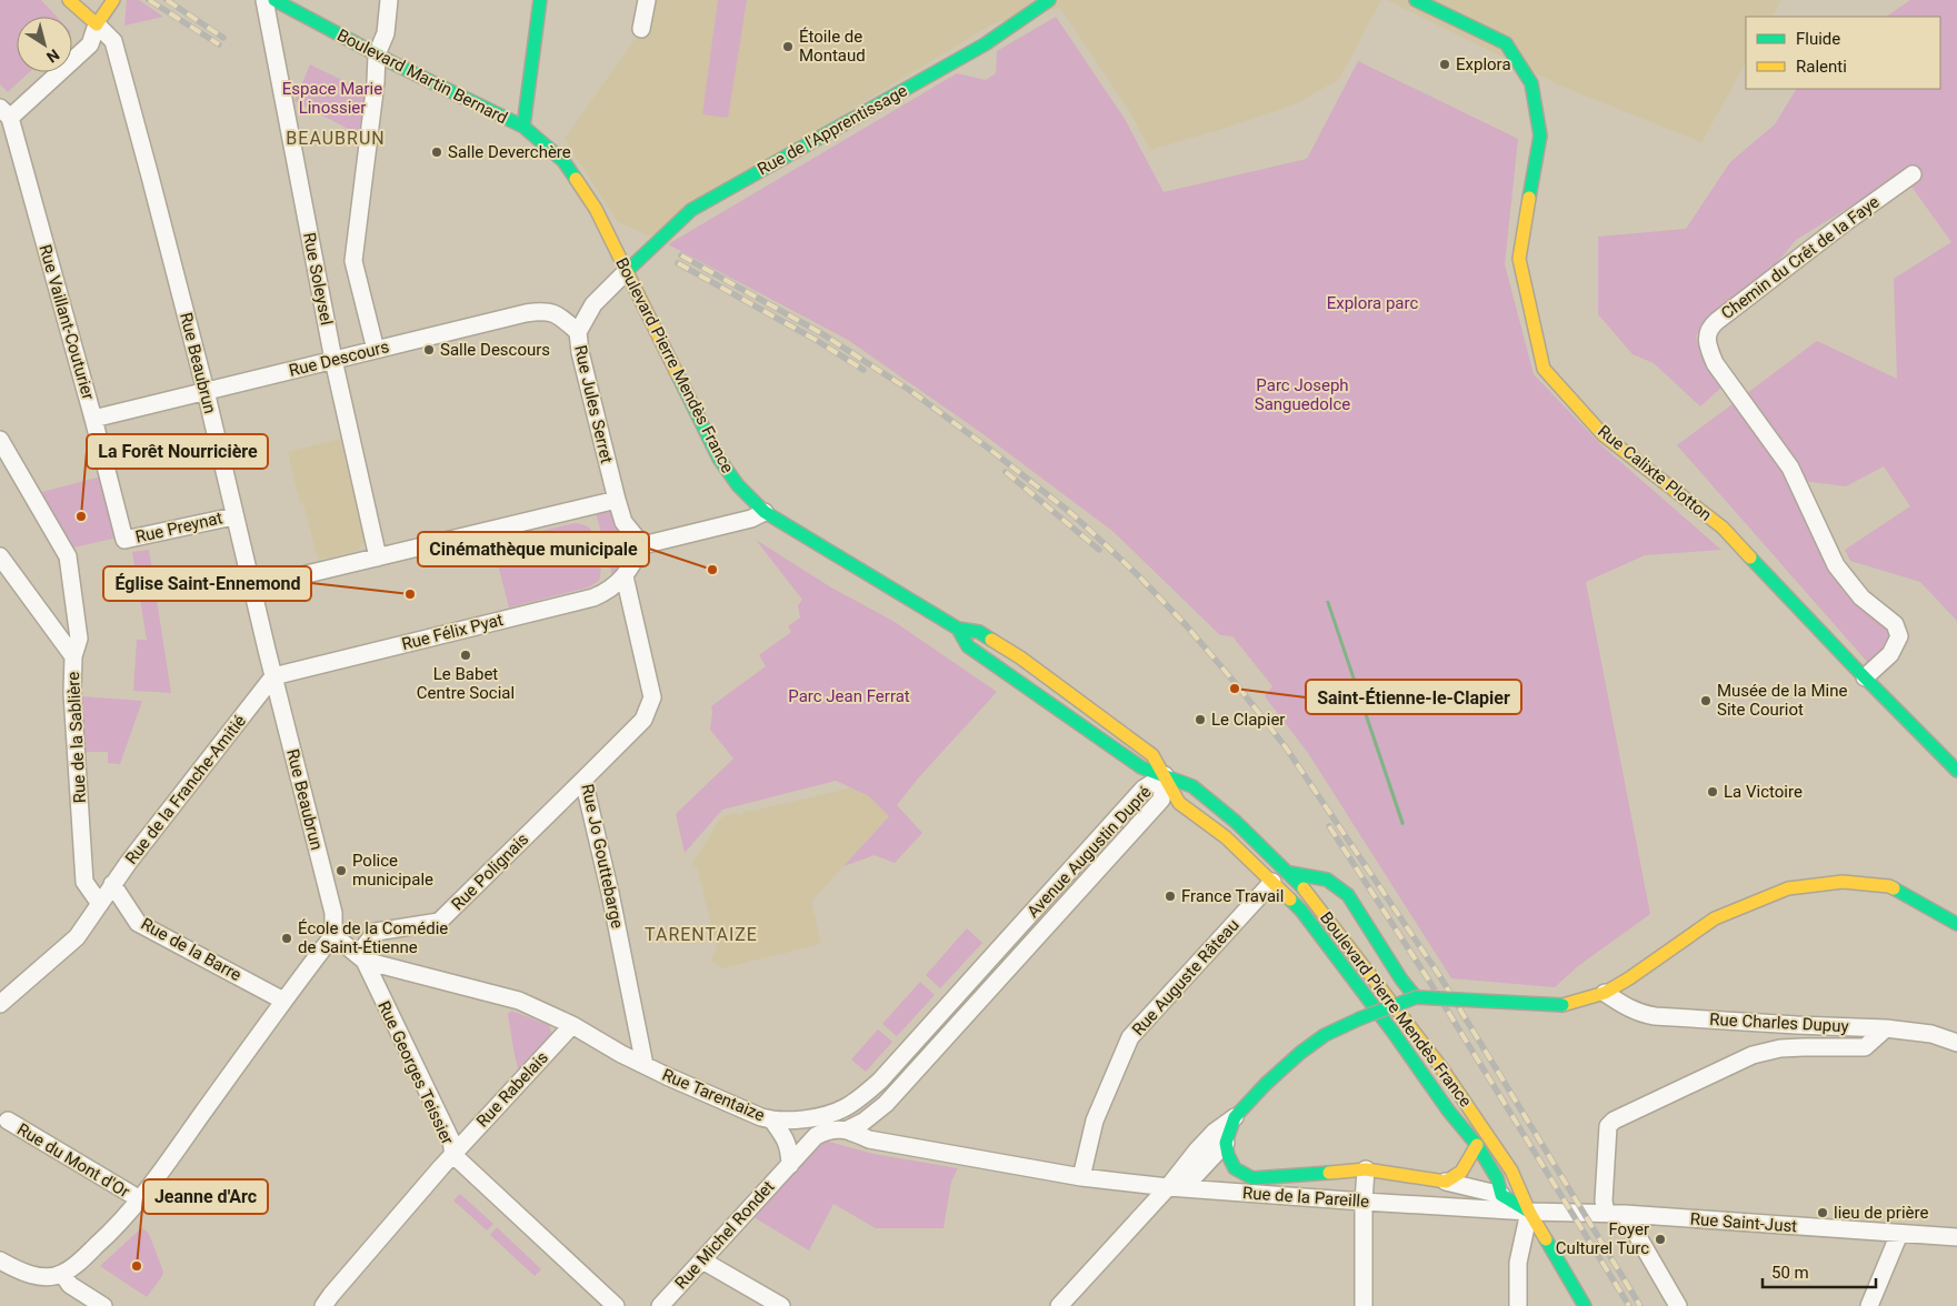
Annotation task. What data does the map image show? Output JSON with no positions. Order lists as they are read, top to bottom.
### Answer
{
  "streets": {
    "main road": [
      "Boulevard Martin Bernard",
      "Rue de l'Apprentissage",
      "Boulevard Pierre Mendès France",
      "Rue Calixte Plotton",
      "Rue de la Pareille"
    ],
    "street": [
      "Chemin du Crêt de la Faye",
      "Rue Soleysel",
      "Rue Vaillant-Couturier",
      "Rue Descours",
      "Rue Beaubrun",
      "Rue Jules Serret",
      "Rue Preynat",
      "Rue Félix Pyat",
      "Rue de la Sablière",
      "Rue de la Franche-Amitié",
      "Avenue Augustin Dupré",
      "Rue Jo Gouttebarge",
      "Rue Polignais",
      "Rue de la Barre",
      "Rue Auguste Râteau",
      "Rue Charles Dupuy",
      "Rue Georges Teissier",
      "Rue Rabelais",
      "Rue Tarentaize",
      "Rue du Mont d'Or",
      "Rue Saint-Just",
      "Rue Michel Rondet"
    ]
  },
  "crossings": [
    ["Boulevard Martin Bernard", "Boulevard Pierre Mendès France"],
    ["Rue de l'Apprentissage", "Boulevard Pierre Mendès France"],
    ["Rue de l'Apprentissage", "Rue Jules Serret"],
    ["Chemin du Crêt de la Faye", "Rue Calixte Plotton"],
    ["Rue Soleysel", "Rue Descours"],
    ["Rue Vaillant-Couturier", "Rue Descours"],
    ["Rue Vaillant-Couturier", "Rue Preynat"],
    ["Rue Descours", "Rue Beaubrun"],
    ["Rue Descours", "Rue Jules Serret"],
    ["Rue Beaubrun", "Rue Preynat"],
    ["Rue Beaubrun", "Rue Félix Pyat"],
    ["Rue Beaubrun", "Rue de la Franche-Amitié"],
    ["Rue Beaubrun", "Rue Tarentaize"],
    ["Boulevard Pierre Mendès France", "Rue Jules Serret"],
    ["Boulevard Pierre Mendès France", "Avenue Augustin Dupré"],
    ["Boulevard Pierre Mendès France", "Rue Auguste Râteau"],
    ["Boulevard Pierre Mendès France", "Rue de la Pareille"],
    ["Boulevard Pierre Mendès France", "Rue Saint-Just"],
    ["Rue Félix Pyat", "Rue de la Franche-Amitié"],
    ["Rue Félix Pyat", "Rue Jo Gouttebarge"],
    ["Rue de la Sablière", "Rue de la Franche-Amitié"],
    ["Rue de la Franche-Amitié", "Rue de la Barre"],
    ["Avenue Augustin Dupré", "Rue Tarentaize"],
    ["Avenue Augustin Dupré", "Rue Michel Rondet"],
    ["Rue Jo Gouttebarge", "Rue Polignais"],
    ["Rue Jo Gouttebarge", "Rue Tarentaize"],
    ["Rue Polignais", "Rue Georges Teissier"],
    ["Rue Polignais", "Rue Tarentaize"],
    ["Rue Georges Teissier", "Rue Rabelais"],
    ["Rue Georges Teissier", "Rue Tarentaize"],
    ["Rue Rabelais", "Rue Tarentaize"],
    ["Rue de la Pareille", "Rue Saint-Just"]
  ],
  "districts": ["BEAUBRUN", "TARENTAIZE"],
  "parks": [
    "Espace Marie Linossier",
    "Explora parc",
    "Parc Joseph Sanguedolce",
    "Parc Jean Ferrat"
  ],
  "places": [
    "Étoile de Montaud",
    "Explora",
    "Salle Deverchère",
    "Salle Descours",
    "La Forêt Nourricière",
    "Cinémathèque municipale",
    "Église Saint-Ennemond",
    "Le Babet Centre Social",
    "Saint-Étienne-le-Clapier",
    "Musée de la Mine Site Couriot",
    "Le Clapier",
    "La Victoire",
    "Police municipale",
    "France Travail",
    "École de la Comédie de Saint-Étienne",
    "lieu de prière",
    "Foyer Culturel Turc",
    "Jeanne d'Arc"
  ],
  "legend": ["Fluide", "Ralenti"],
  "scale_bar": "50 m",
  "north": "bottom right"
}
